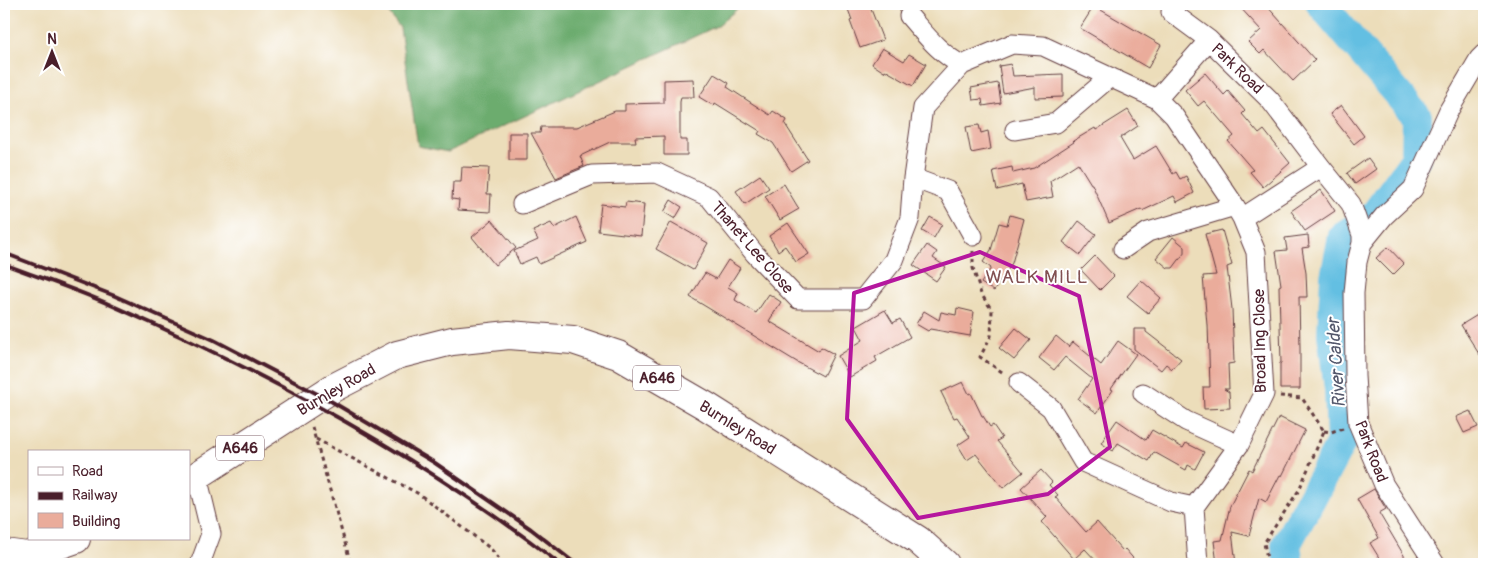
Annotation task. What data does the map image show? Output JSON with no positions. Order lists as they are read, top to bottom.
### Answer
{
  "streets": {
    "highway": ["A646", "Burnley Road"],
    "street": ["Park Road", "Thanet Lee Close", "Broad Ing Close"]
  },
  "crossings": [
    ["Thanet Lee Close", "Broad Ing Close"]
  ],
  "districts": ["WALK MILL"],
  "water": ["River Calder"],
  "legend": ["Road", "Railway", "Building"],
  "north": "top"
}
